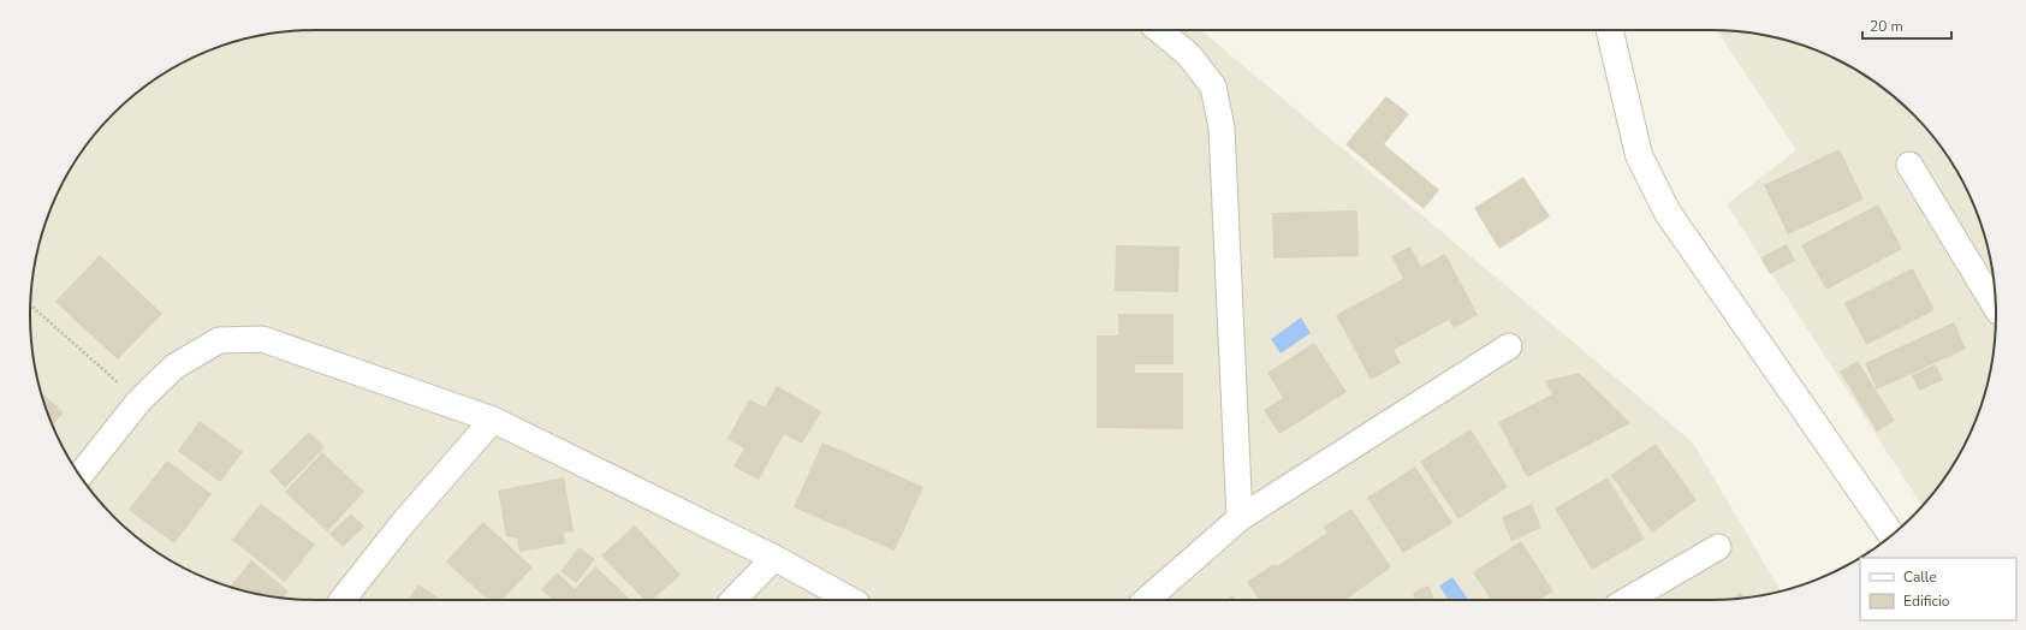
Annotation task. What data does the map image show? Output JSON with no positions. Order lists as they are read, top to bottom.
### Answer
{
  "legend": ["Calle", "Edificio"],
  "scale_bar": "20 m"
}
